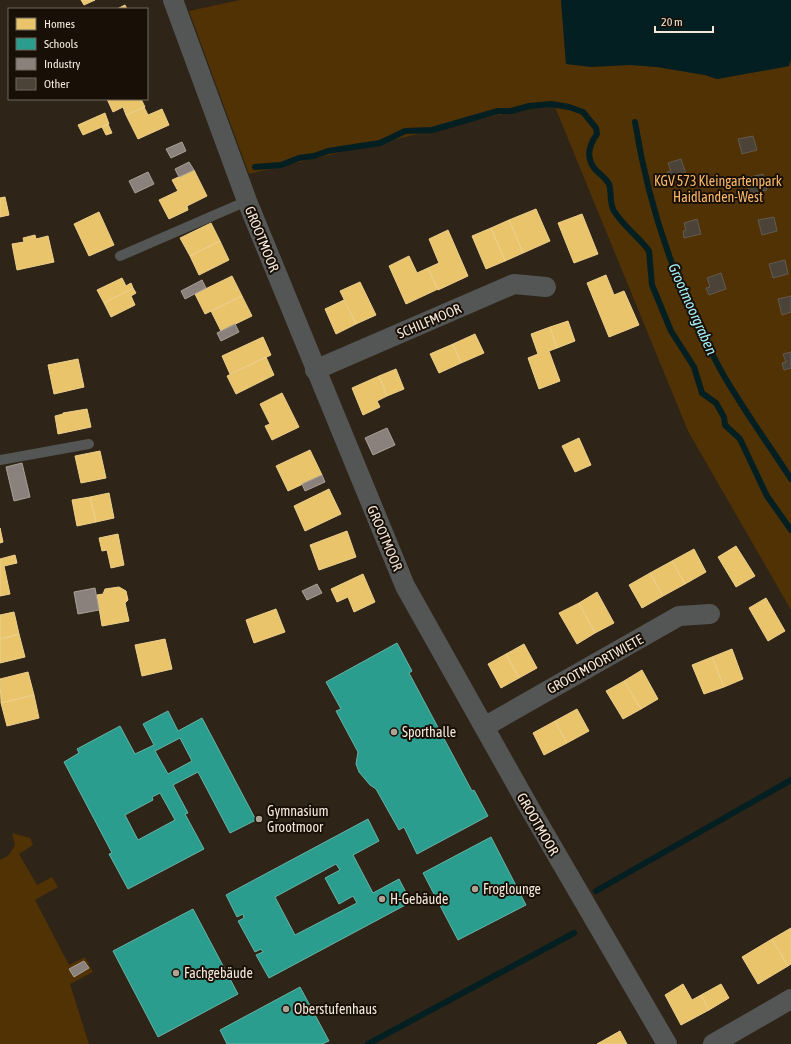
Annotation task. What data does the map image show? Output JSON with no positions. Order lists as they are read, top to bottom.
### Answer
{
  "streets": {
    "street": ["GROOTMOOR", "SCHILFMOOR", "GROOTMOORTWIETE"]
  },
  "crossings": [
    ["GROOTMOOR", "SCHILFMOOR"],
    ["GROOTMOOR", "GROOTMOORTWIETE"]
  ],
  "water": ["Grootmoorgraben"],
  "parks": ["KGV 573 Kleingartenpark Haidlanden-West"],
  "places": [
    "Sporthalle",
    "Gymnasium Grootmoor",
    "Froglounge",
    "H-Gebäude",
    "Fachgebäude",
    "Oberstufenhaus"
  ],
  "legend": [
    "Homes",
    "Schools",
    "Industry",
    "Other"
  ],
  "scale_bar": "20 m"
}
